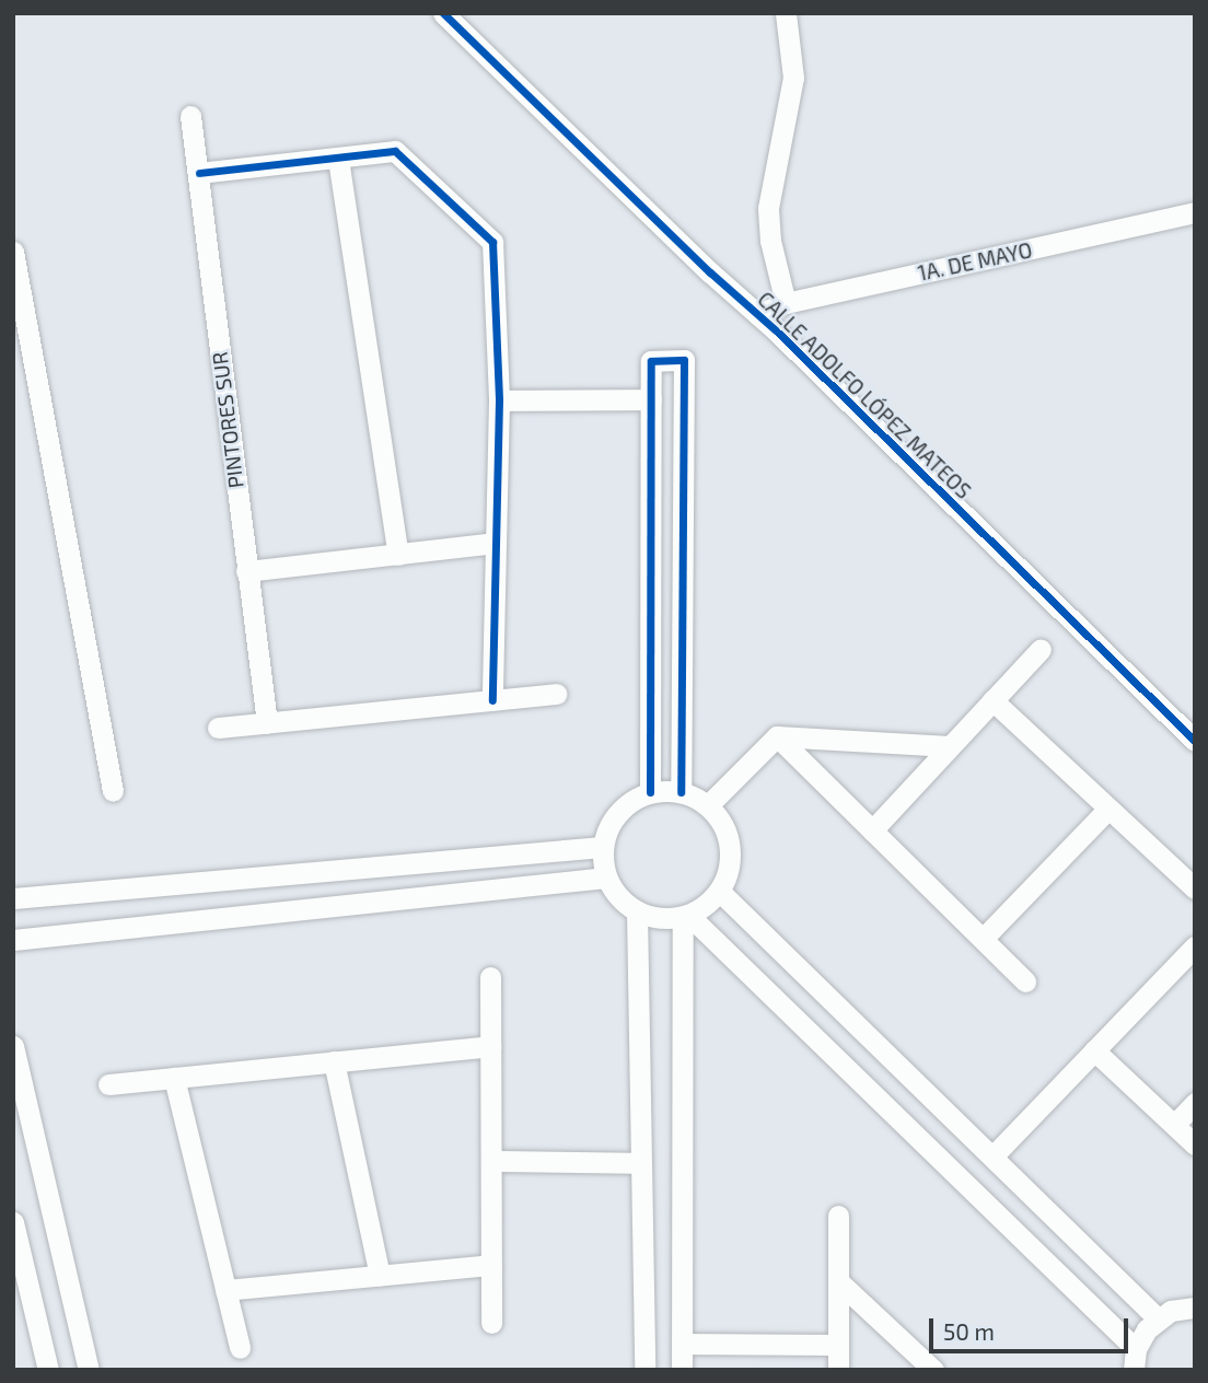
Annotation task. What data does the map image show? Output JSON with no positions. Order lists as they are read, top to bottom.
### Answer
{
  "streets": {
    "street": ["1A. DE MAYO", "CALLE ADOLFO LÓPEZ MATEOS", "PINTORES SUR"]
  },
  "crossings": [
    ["1A. DE MAYO", "CALLE ADOLFO LÓPEZ MATEOS"]
  ],
  "scale_bar": "50 m"
}
